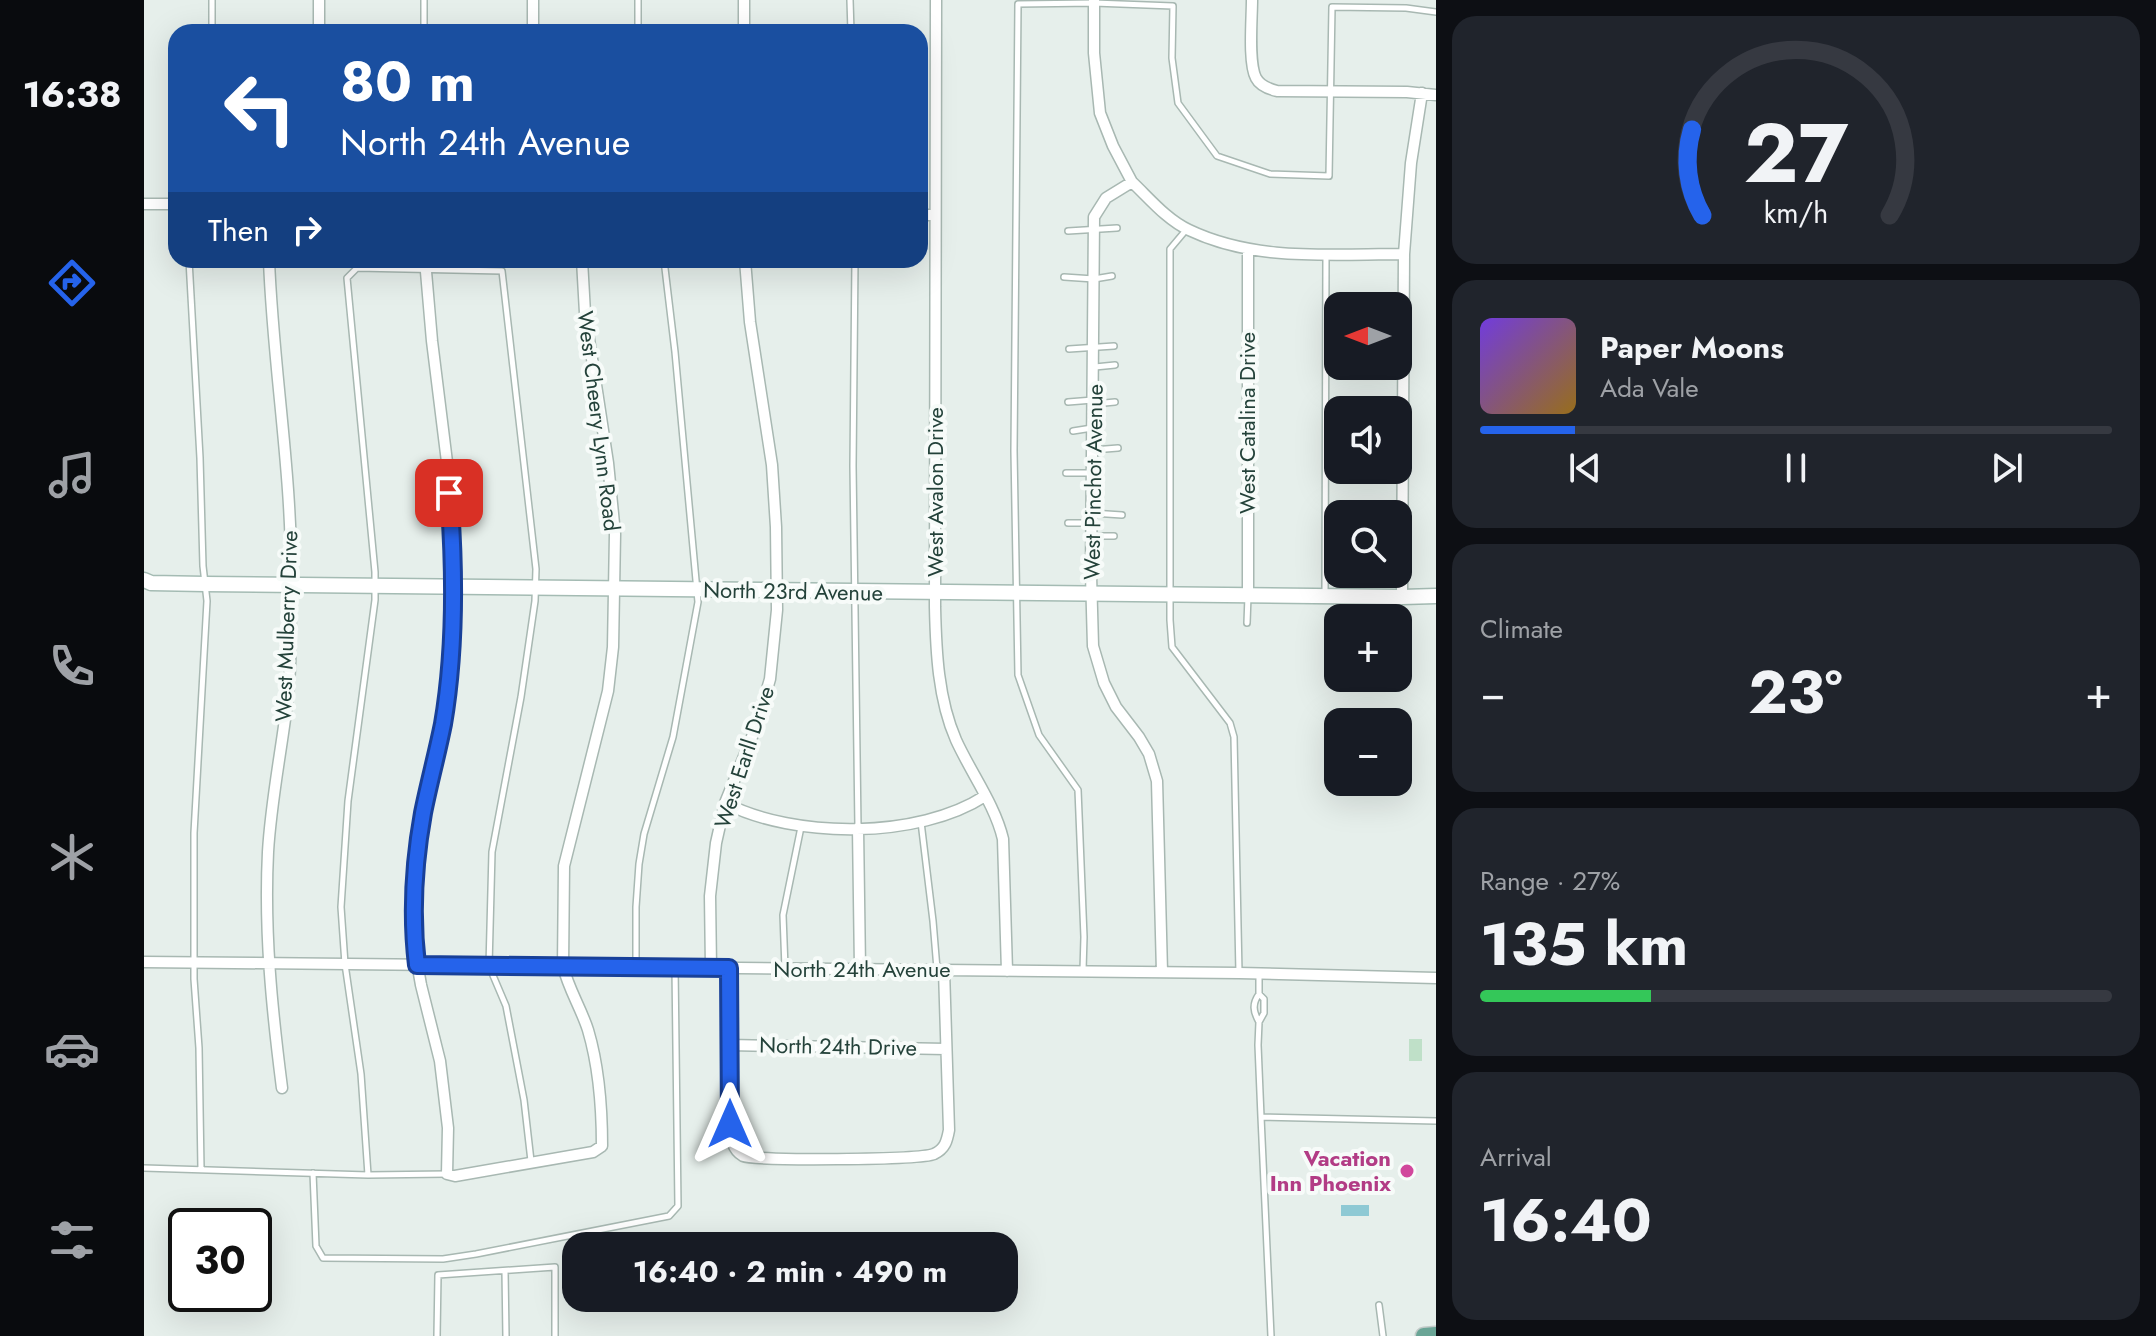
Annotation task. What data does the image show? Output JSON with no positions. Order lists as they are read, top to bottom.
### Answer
{
  "streets": {
    "street": [
      "West Cheery Lynn Road",
      "West Catalina Drive",
      "West Pinchot Avenue",
      "West Avalon Drive",
      "North 23rd Avenue",
      "West Mulberry Drive",
      "West Earll Drive",
      "North 24th Avenue",
      "North 24th Drive"
    ]
  },
  "crossings": [
    ["West Cheery Lynn Road", "North 23rd Avenue"],
    ["West Cheery Lynn Road", "North 24th Avenue"],
    ["West Catalina Drive", "North 23rd Avenue"],
    ["West Pinchot Avenue", "North 23rd Avenue"],
    ["West Pinchot Avenue", "North 24th Avenue"],
    ["West Avalon Drive", "North 23rd Avenue"],
    ["West Avalon Drive", "North 24th Avenue"],
    ["North 23rd Avenue", "West Mulberry Drive"],
    ["North 23rd Avenue", "West Earll Drive"],
    ["West Mulberry Drive", "North 24th Avenue"],
    ["West Earll Drive", "North 24th Avenue"]
  ],
  "places": ["Vacation Inn Phoenix"],
  "north": "left",
  "page": {
    "tabs": "16:38",
    "turn": ["80 m", "North 24th Avenue"],
    "then": "Then",
    "map_buttons": ["+", "−"],
    "song": ["Paper Moons", "Ada Vale"],
    "tile": [
      "Climate",
      ["Range · 27%", "135 km"],
      ["Arrival", "16:40"]
    ],
    "heat": ["−", "23°", "+"],
    "limit": "30",
    "trip": "16:40 · 2 min · 490 m",
    "gauge": ["27", "km/h"]
  }
}
